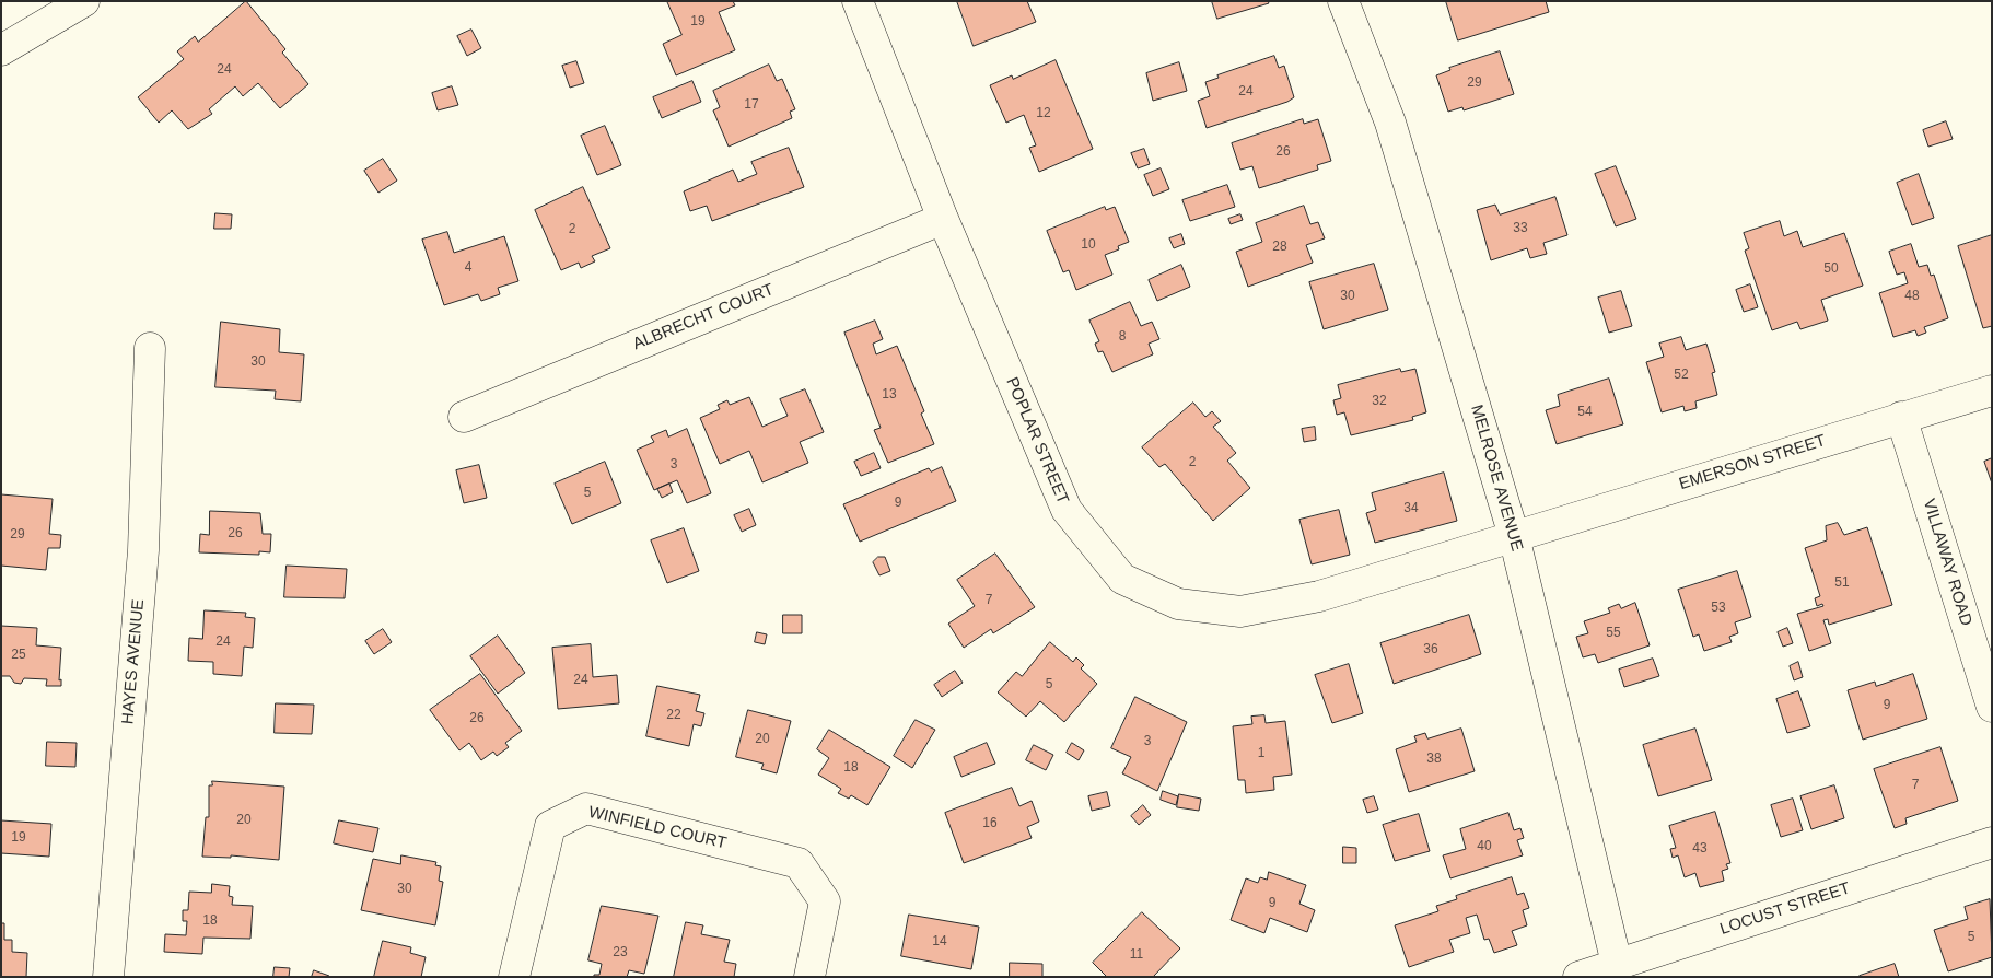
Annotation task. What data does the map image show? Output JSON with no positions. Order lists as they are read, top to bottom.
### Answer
{
  "streets": {
    "street": [
      "ALBRECHT COURT",
      "POPLAR STREET",
      "EMERSON STREET",
      "MELROSE AVENUE",
      "VILLAWAY ROAD",
      "HAYES AVENUE",
      "WINFIELD COURT",
      "LOCUST STREET"
    ]
  },
  "crossings": [
    ["ALBRECHT COURT", "POPLAR STREET"],
    ["POPLAR STREET", "EMERSON STREET"],
    ["POPLAR STREET", "MELROSE AVENUE"],
    ["EMERSON STREET", "MELROSE AVENUE"],
    ["EMERSON STREET", "VILLAWAY ROAD"],
    ["MELROSE AVENUE", "LOCUST STREET"]
  ],
  "house_numbers": [
    "19",
    "24",
    "29",
    "24",
    "17",
    "12",
    "26",
    "33",
    "2",
    "10",
    "28",
    "4",
    "50",
    "30",
    "48",
    "8",
    "30",
    "52",
    "13",
    "32",
    "54",
    "2",
    "3",
    "5",
    "9",
    "34",
    "26",
    "29",
    "51",
    "7",
    "53",
    "55",
    "24",
    "36",
    "25",
    "24",
    "5",
    "9",
    "22",
    "26",
    "20",
    "3",
    "1",
    "38",
    "18",
    "7",
    "20",
    "16",
    "19",
    "40",
    "43",
    "30",
    "9",
    "18",
    "5",
    "14",
    "23",
    "11"
  ]
}
